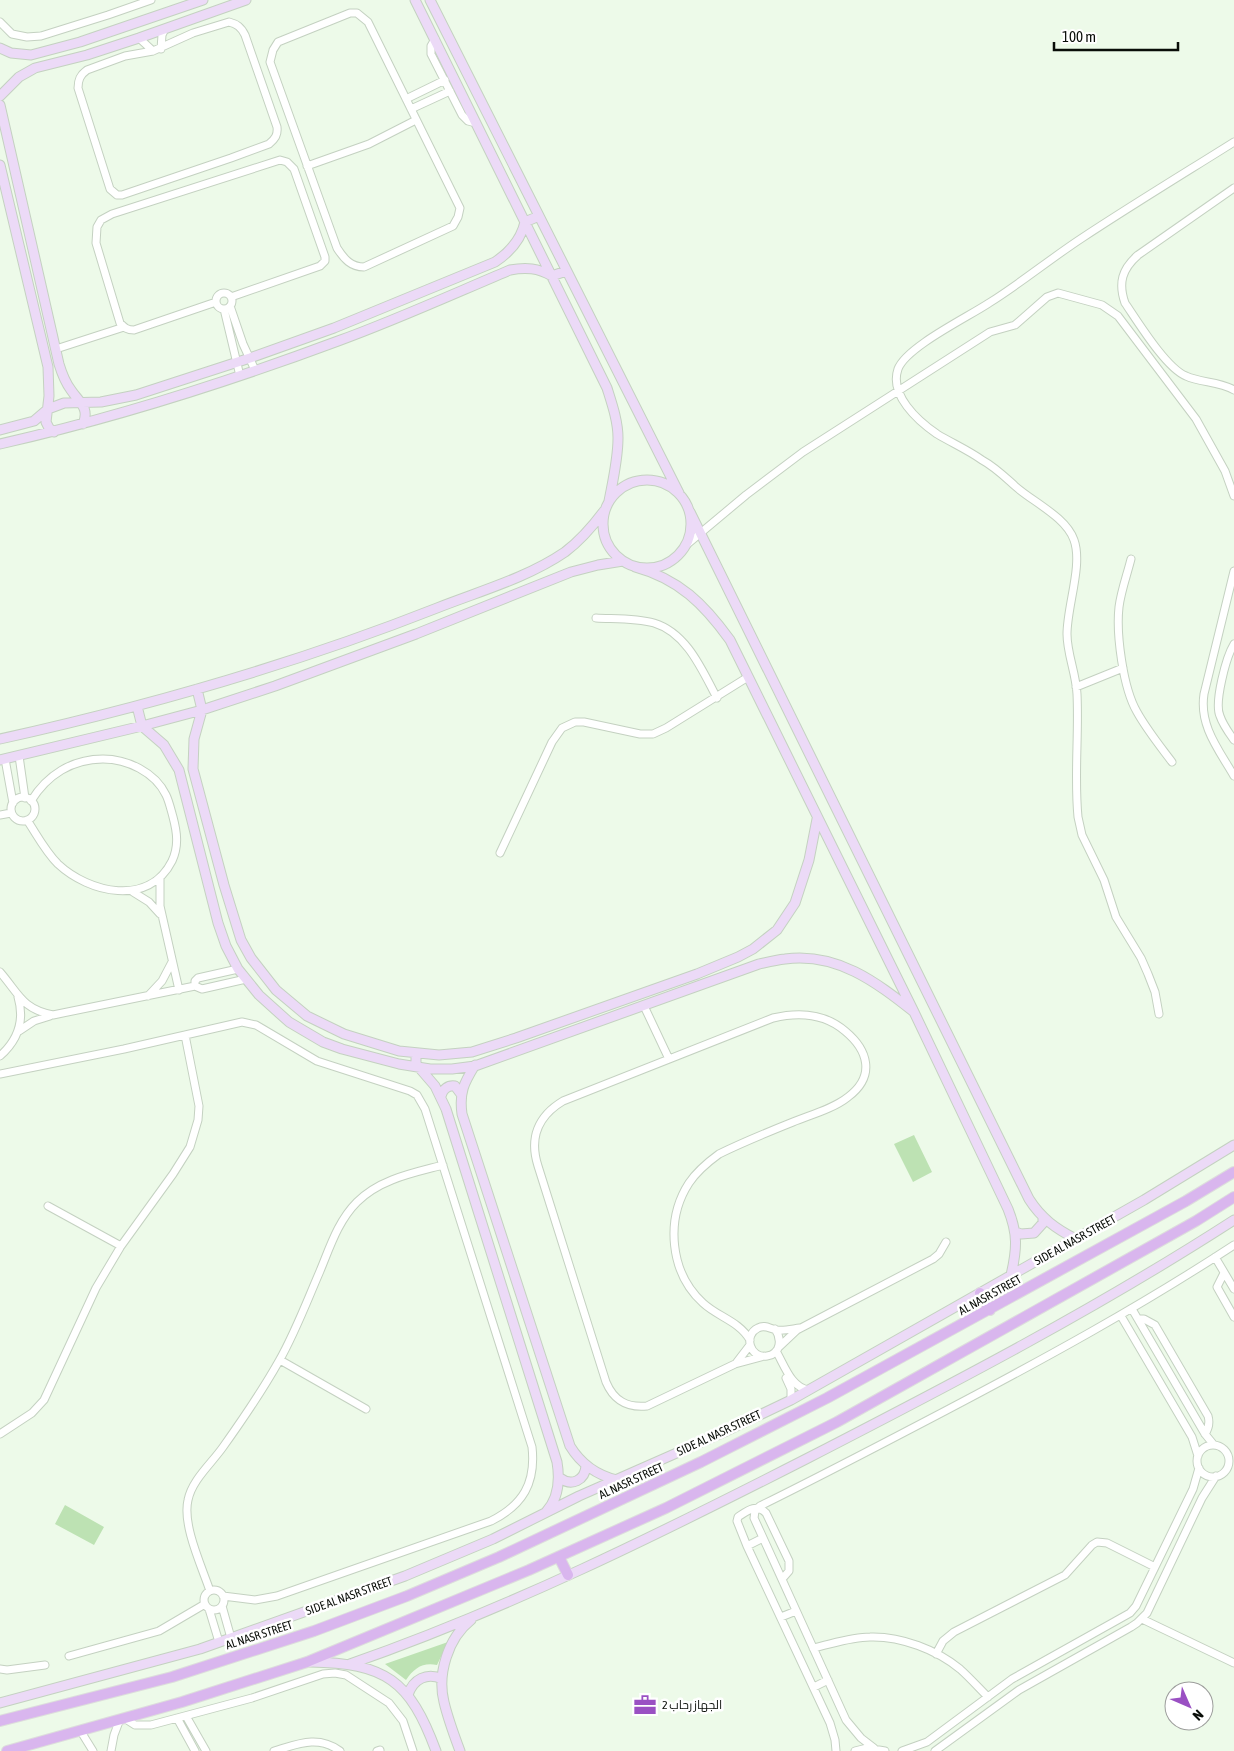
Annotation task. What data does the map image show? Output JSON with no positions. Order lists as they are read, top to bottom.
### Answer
{
  "streets": {
    "main road": ["AL NASR STREET"],
    "street": ["SIDE AL NASR STREET"]
  },
  "places": {
    "office": ["الجهاز رحاب 2"]
  },
  "scale_bar": "100 m",
  "north": "bottom right"
}
